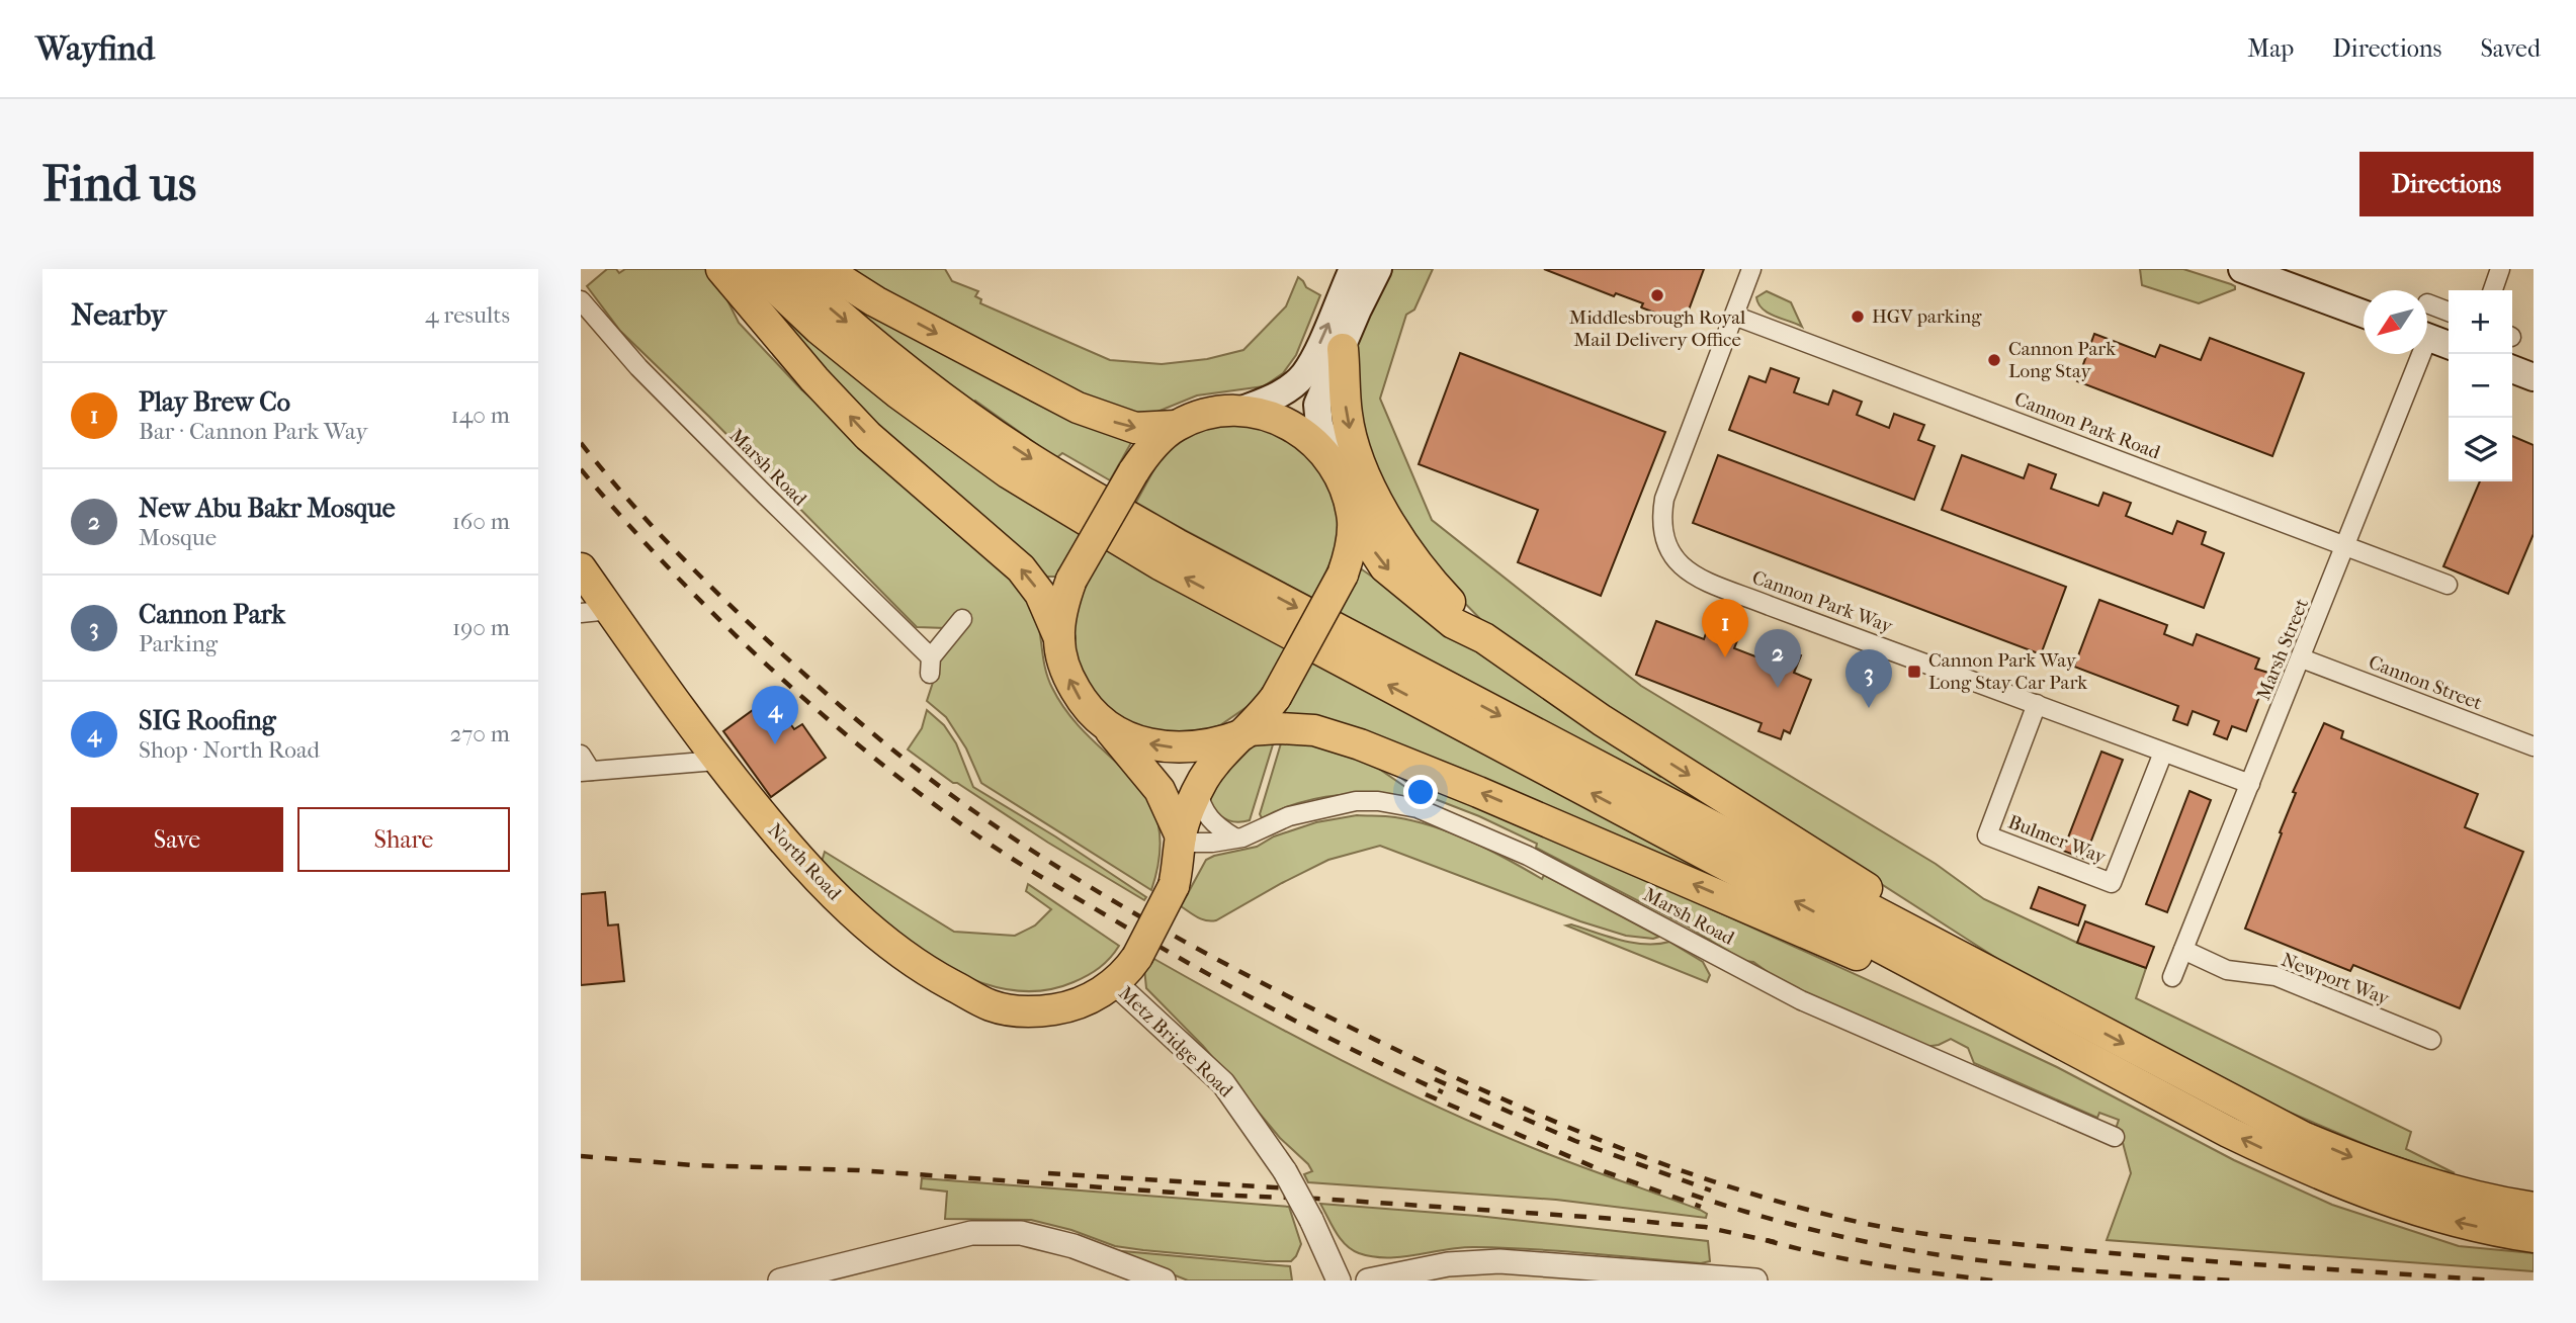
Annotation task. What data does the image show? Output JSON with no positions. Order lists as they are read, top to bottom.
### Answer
{
  "streets": {
    "main road": ["North Road"],
    "street": [
      "Cannon Park Road",
      "Marsh Road",
      "Cannon Park Way",
      "Marsh Street",
      "Cannon Street",
      "Bulmer Way",
      "Newport Way",
      "Metz Bridge Road"
    ]
  },
  "crossings": [
    ["Cannon Park Road", "Cannon Park Way"],
    ["Cannon Park Road", "Marsh Street"],
    ["Marsh Road", "North Road"],
    ["Cannon Park Way", "Marsh Street"],
    ["Cannon Park Way", "Bulmer Way"],
    ["Marsh Street", "Cannon Street"],
    ["Marsh Street", "Newport Way"],
    ["North Road", "Metz Bridge Road"]
  ],
  "places": {
    "other": ["Middlesbrough Royal Mail Delivery Office", "HGV parking", "Cannon Park Long Stay"],
    "transit": ["Cannon Park Way Long Stay Car Park"]
  },
  "north": "bottom left",
  "page": {
    "header": "Wayfind",
    "nav": ["Map", "Directions", "Saved"],
    "buttons": [
      "Directions",
      ["Save", "Share"]
    ],
    "title": "Find us",
    "heading": ["Nearby", "4 results"],
    "map_buttons": ["+", "−"],
    "list": [
      {
        "mark": "1",
        "name": "Play Brew Co",
        "note": "Bar · Cannon Park Way",
        "value": "140 m"
      },
      {
        "mark": "2",
        "name": "New Abu Bakr Mosque",
        "note": "Mosque",
        "value": "160 m"
      },
      {
        "mark": "3",
        "name": "Cannon Park",
        "note": "Parking",
        "value": "190 m"
      },
      {
        "mark": "4",
        "name": "SIG Roofing",
        "note": "Shop · North Road",
        "value": "270 m"
      }
    ],
    "pins": [
      "1",
      "2",
      "3",
      "4"
    ]
  }
}
